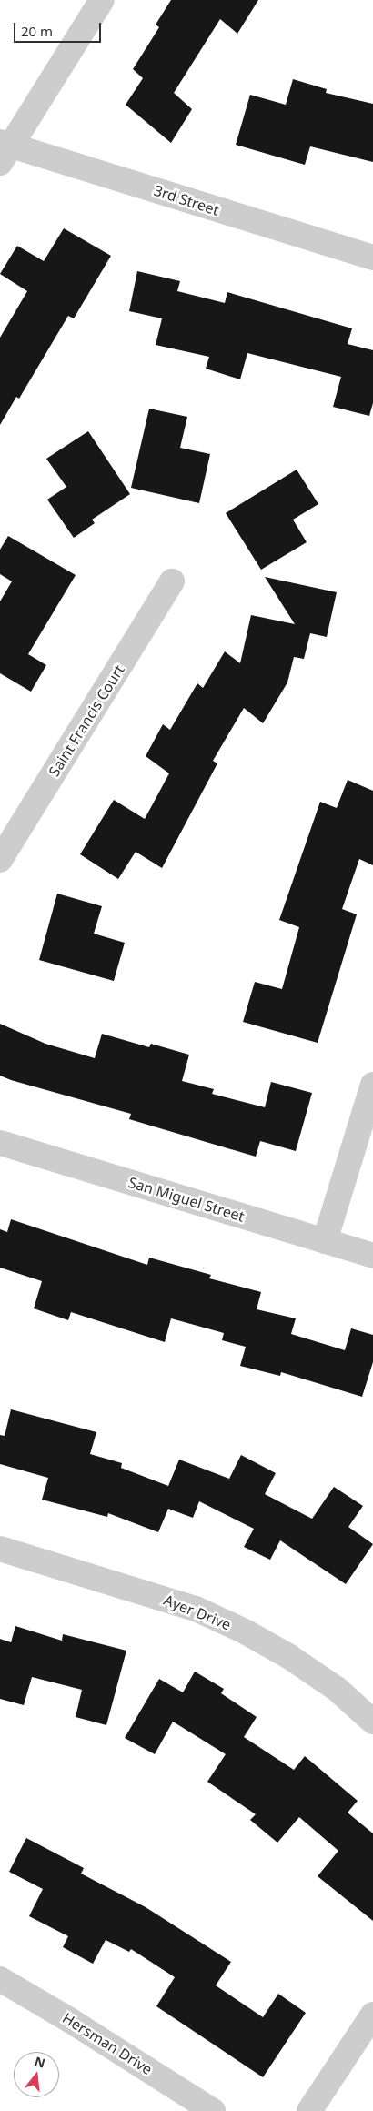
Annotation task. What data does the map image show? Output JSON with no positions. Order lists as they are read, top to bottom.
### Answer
{
  "streets": {
    "street": [
      "3rd Street",
      "Saint Francis Court",
      "San Miguel Street",
      "Ayer Drive",
      "Hersman Drive"
    ]
  },
  "scale_bar": "20 m",
  "north": "top"
}
